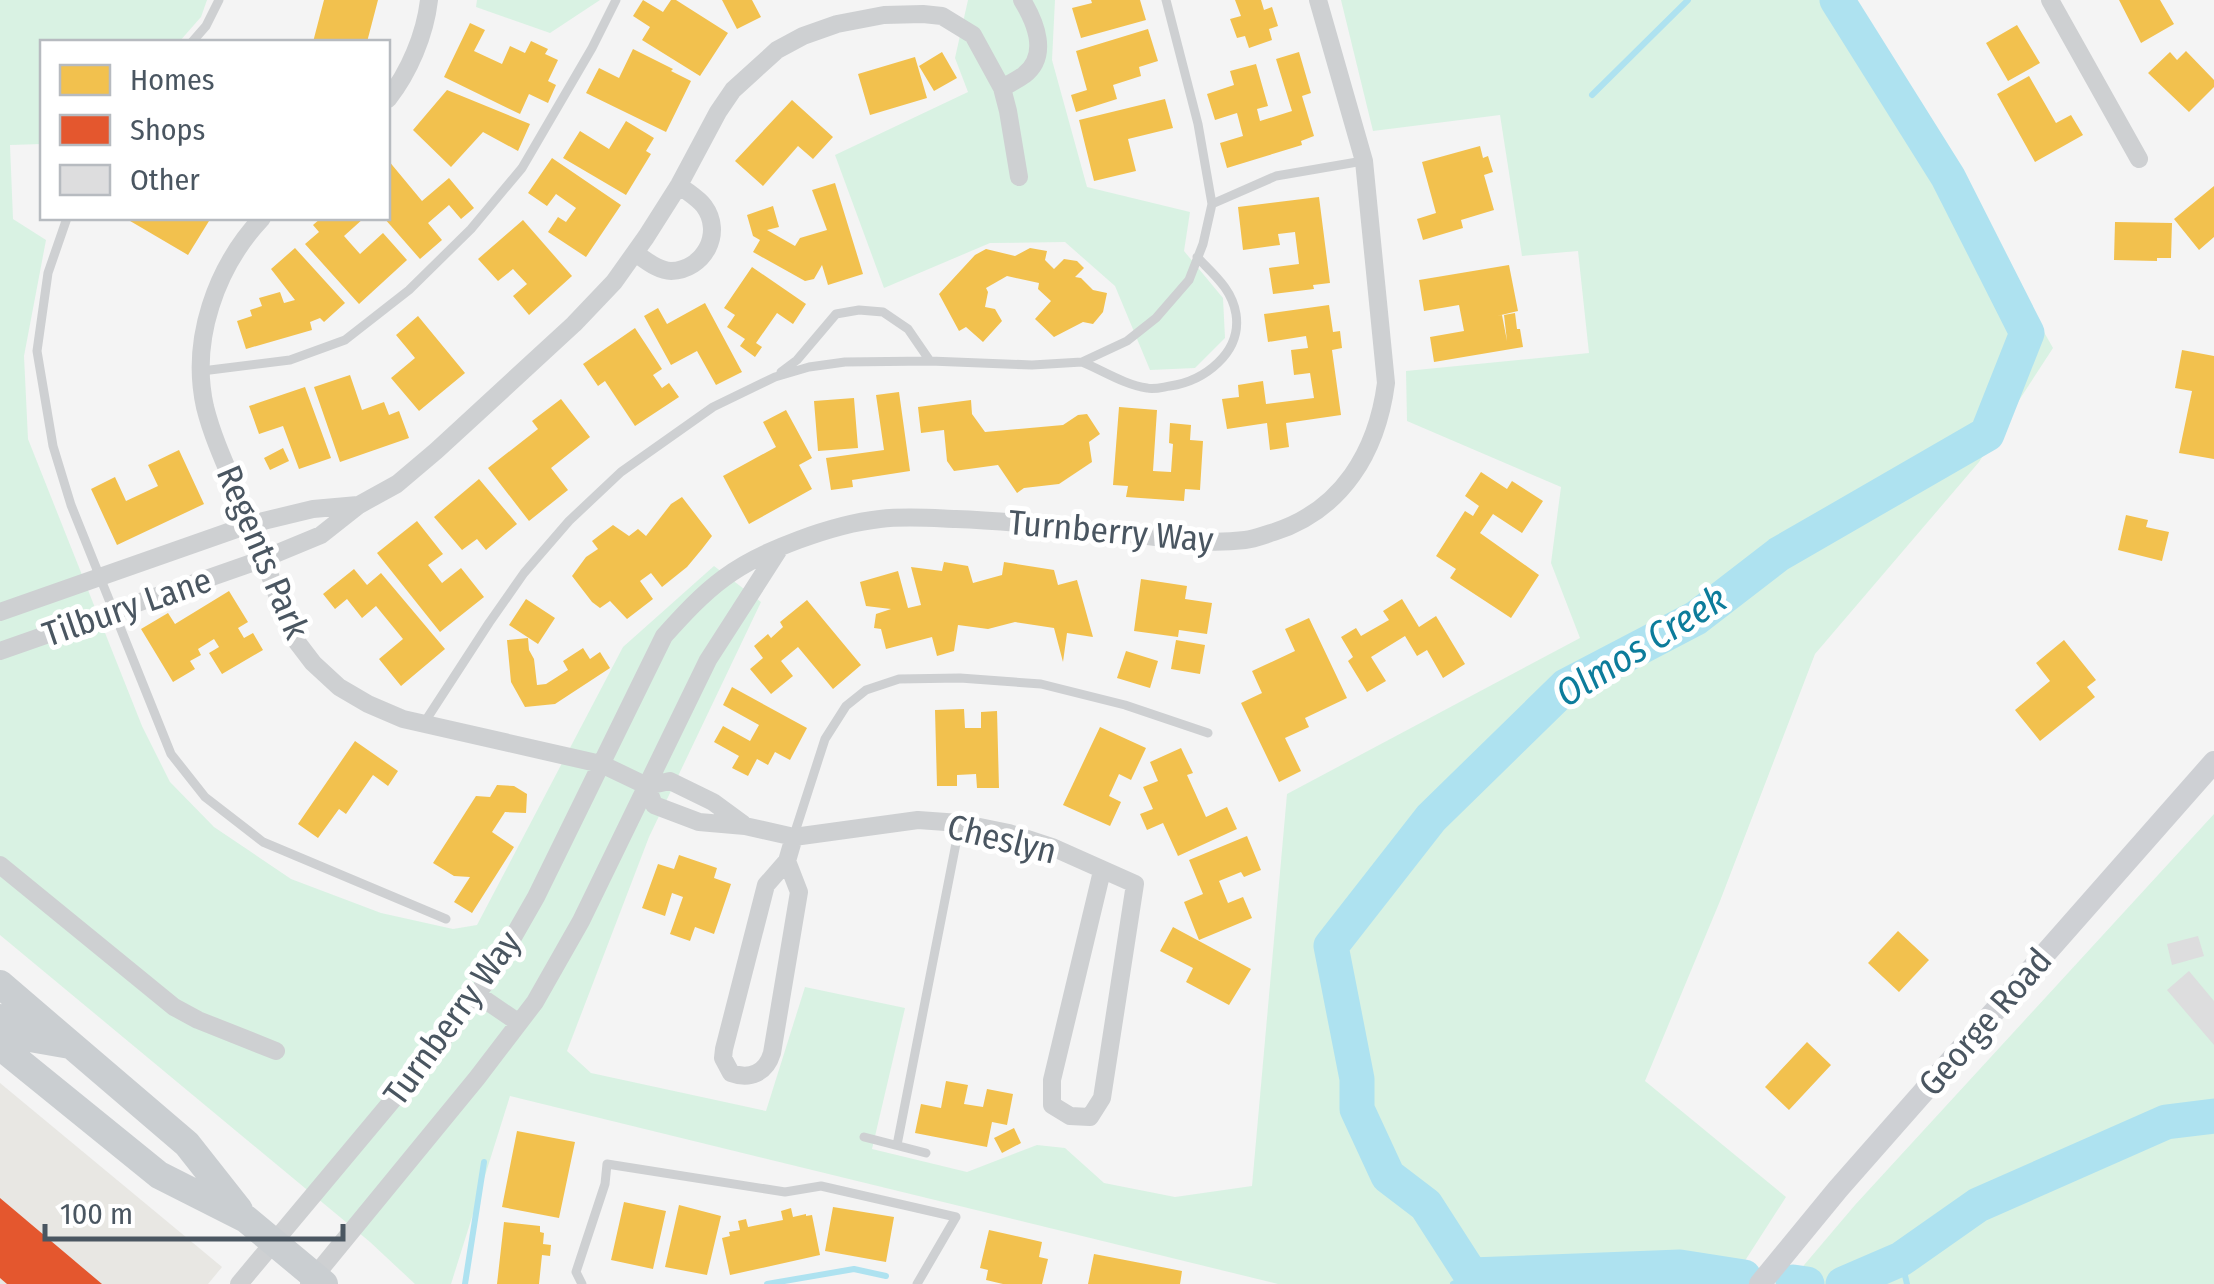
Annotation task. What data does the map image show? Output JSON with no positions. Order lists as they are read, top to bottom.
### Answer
{
  "streets": {
    "street": [
      "Turnberry Way",
      "Regents Park",
      "Tilbury Lane",
      "Cheslyn",
      "George Road"
    ]
  },
  "crossings": [
    ["Turnberry Way", "Regents Park"],
    ["Turnberry Way", "Cheslyn"],
    ["Regents Park", "Tilbury Lane"],
    ["Regents Park", "Cheslyn"]
  ],
  "water": ["Olmos Creek"],
  "legend": ["Homes", "Shops", "Other"],
  "scale_bar": "100 m"
}
